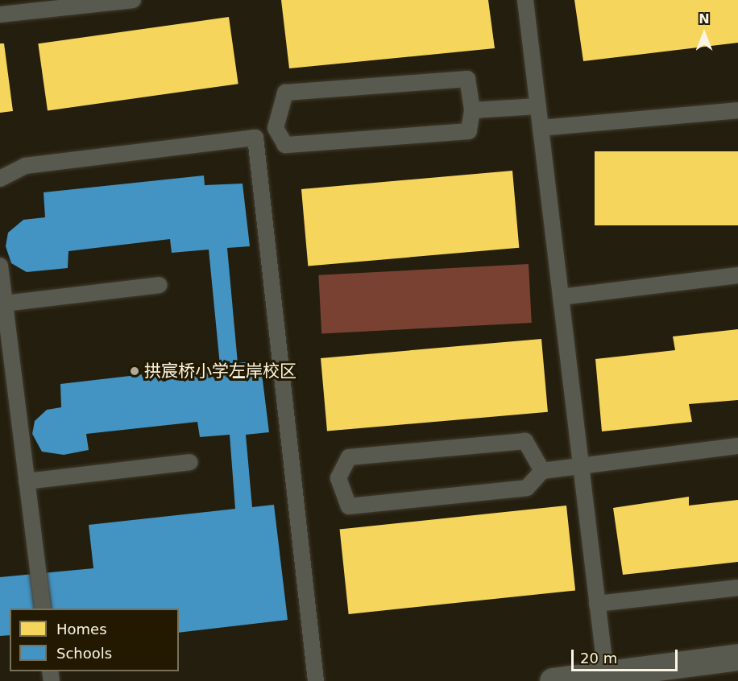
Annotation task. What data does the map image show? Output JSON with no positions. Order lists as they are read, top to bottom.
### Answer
{
  "places": ["拱宸桥小学左岸校区"],
  "legend": ["Homes", "Schools"],
  "scale_bar": "20 m",
  "north": "top"
}
